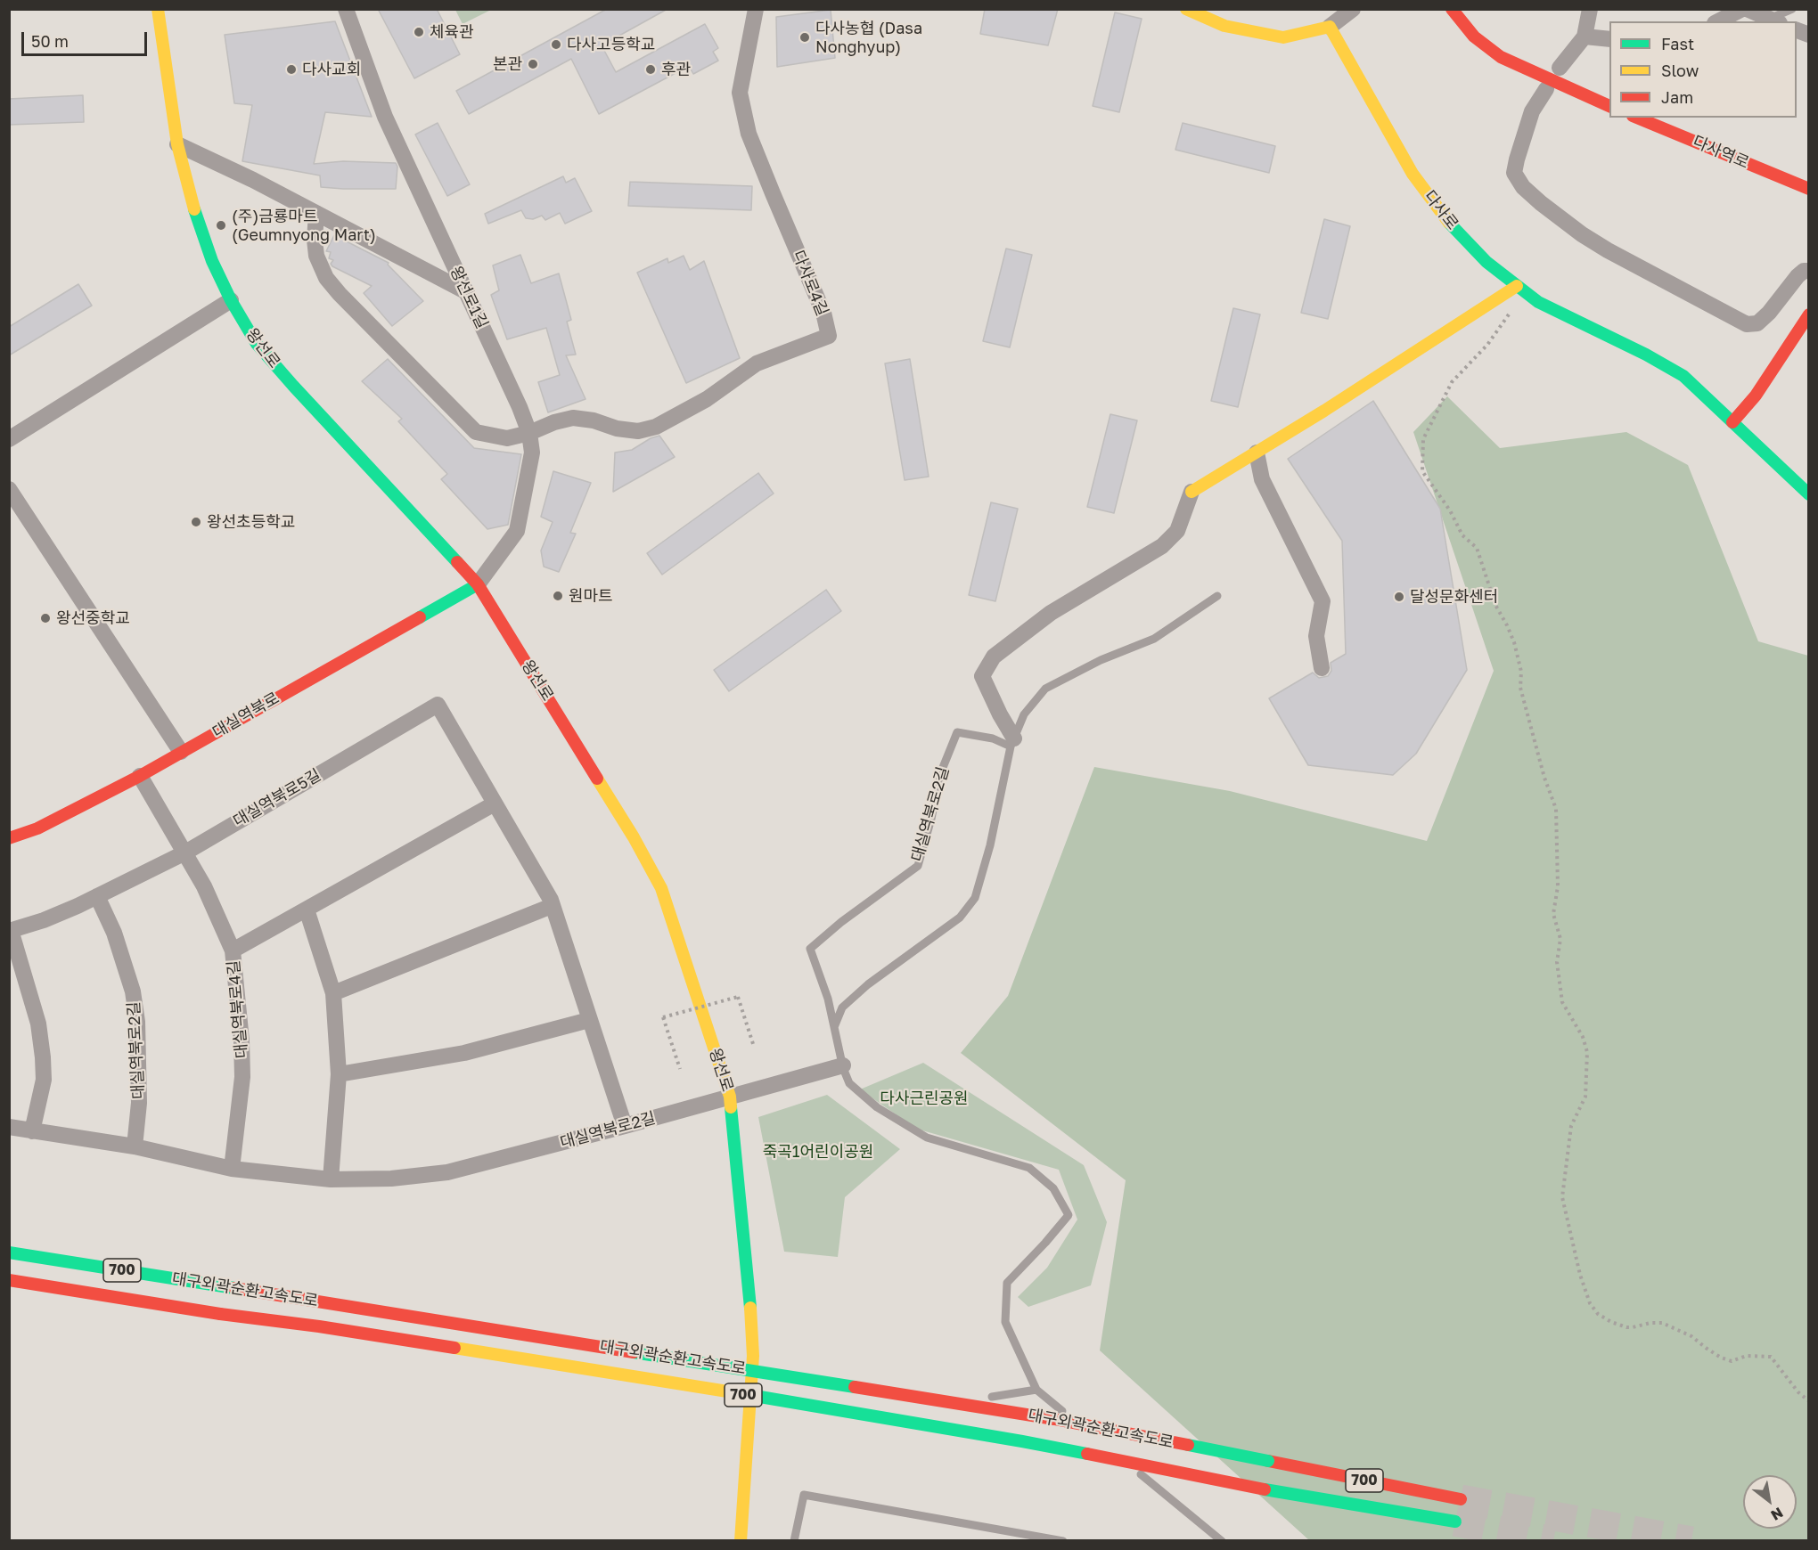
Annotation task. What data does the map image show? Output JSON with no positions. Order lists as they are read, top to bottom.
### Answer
{
  "streets": {
    "main road": [
      "다사역로",
      "다사로",
      "왕선로",
      "대실역북로",
      "700",
      "대구외곽순환고속도로"
    ],
    "street": [
      "다사로4길",
      "왕선로1길",
      "대실역북로5길",
      "대실역북로2길",
      "대실역북로4길"
    ]
  },
  "crossings": [
    ["다사로4길", "왕선로1길"],
    ["왕선로1길", "왕선로"],
    ["왕선로1길", "대실역북로"],
    ["왕선로", "대실역북로"],
    ["왕선로", "대실역북로2길"],
    ["대실역북로", "대실역북로4길"],
    ["대실역북로5길", "대실역북로2길"],
    ["대실역북로5길", "대실역북로4길"],
    ["대실역북로2길", "대실역북로4길"]
  ],
  "parks": ["다사근린공원", "죽곡1어린이공원"],
  "places": [
    "체육관",
    "다사농협 (Dasa Nonghyup)",
    "다사고등학교",
    "본관",
    "다사교회",
    "후관",
    "(주)금룡마트 (Geumnyong Mart)",
    "왕선초등학교",
    "원마트",
    "달성문화센터",
    "왕선중학교"
  ],
  "legend": ["Fast", "Slow", "Jam"],
  "scale_bar": "50 m",
  "north": "bottom right"
}
